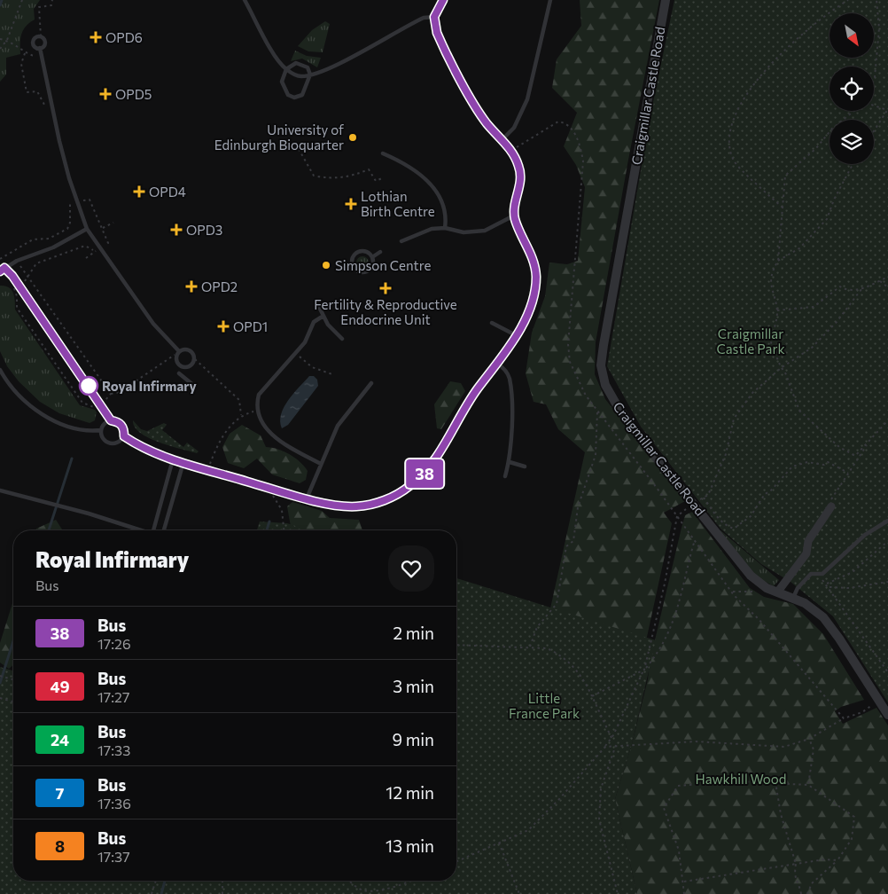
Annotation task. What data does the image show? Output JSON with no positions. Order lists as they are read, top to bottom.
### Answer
{
  "streets": {
    "street": ["Craigmillar Castle Road"]
  },
  "parks": ["Craigmillar Castle Park", "Little France Park", "Hawkhill Wood"],
  "places": {
    "health": [
      "OPD6",
      "OPD5",
      "OPD4",
      "Lothian Birth Centre",
      "OPD3",
      "OPD2",
      "Fertility & Reproductive Endocrine Unit",
      "OPD1"
    ],
    "other": ["University of Edinburgh Bioquarter", "Simpson Centre", "Royal Infirmary"]
  },
  "lines": ["bus line 38"],
  "north": "bottom right",
  "page": {
    "on_map": "38",
    "heading": ["Royal Infirmary", "Bus"],
    "list": [
      {
        "mark": "38",
        "name": "Bus",
        "note": "17:26",
        "value": "2 min"
      },
      {
        "mark": "49",
        "name": "Bus",
        "note": "17:27",
        "value": "3 min"
      },
      {
        "mark": "24",
        "name": "Bus",
        "note": "17:33",
        "value": "9 min"
      },
      {
        "mark": "7",
        "name": "Bus",
        "note": "17:36",
        "value": "12 min"
      },
      {
        "mark": "8",
        "name": "Bus",
        "note": "17:37",
        "value": "13 min"
      }
    ]
  }
}
